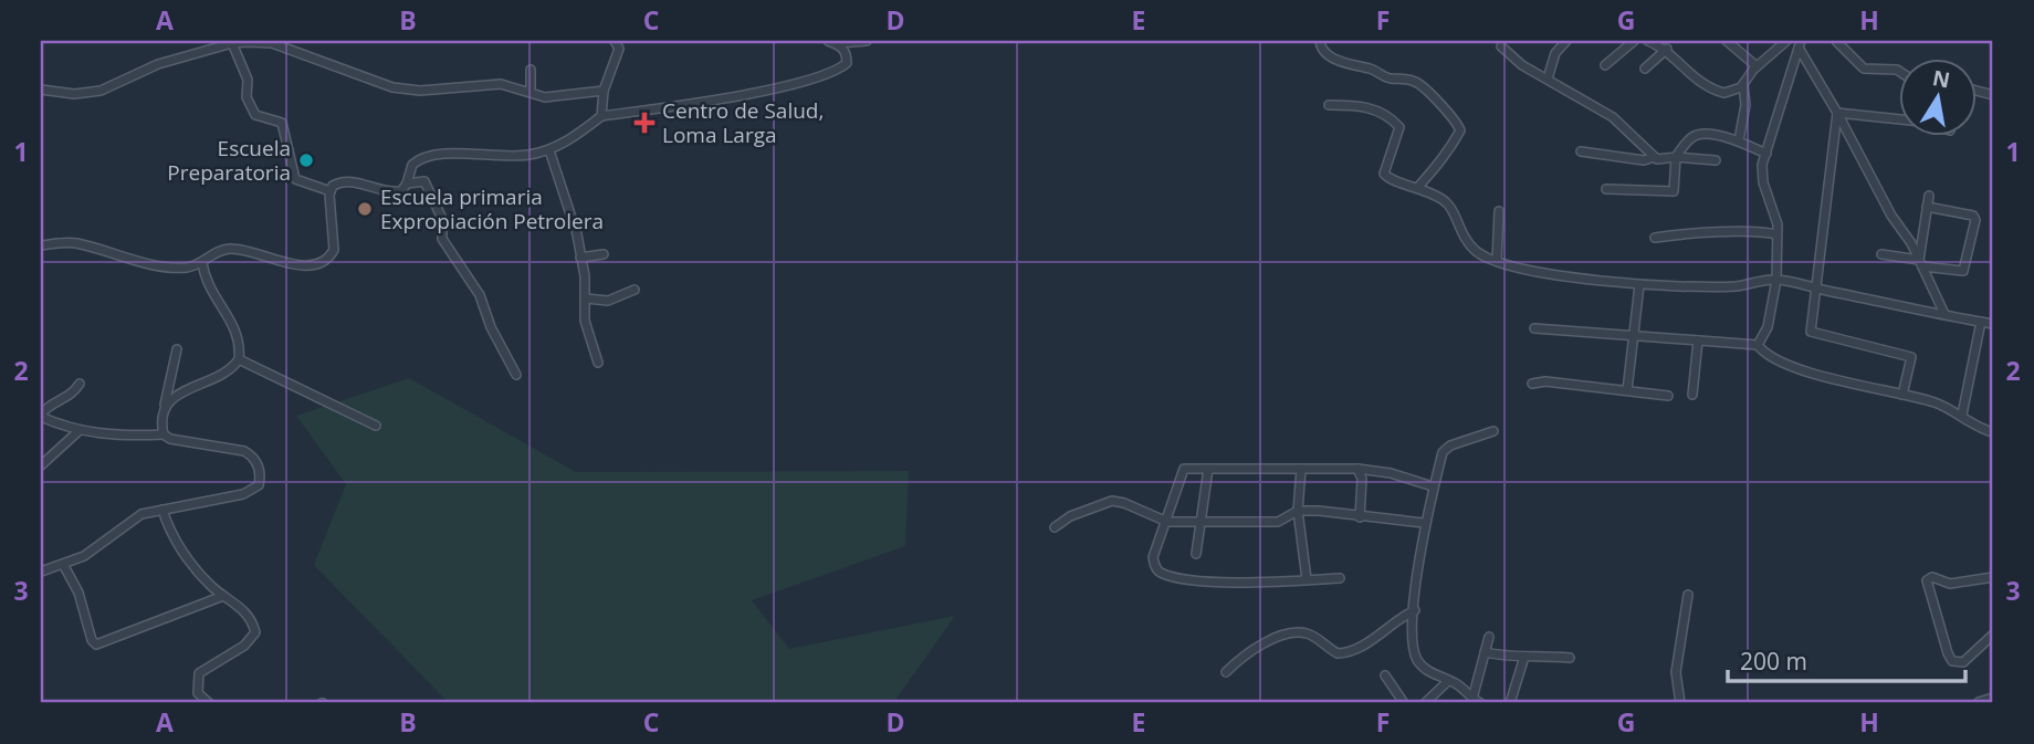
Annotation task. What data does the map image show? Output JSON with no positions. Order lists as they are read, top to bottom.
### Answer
{
  "places": {
    "health": ["Centro de Salud, Loma Larga"],
    "other": ["Escuela Preparatoria", "Escuela primaria Expropiación Petrolera"]
  },
  "scale_bar": "200 m",
  "north": "top",
  "grid": {
    "columns": [
      "A",
      "B",
      "C",
      "D",
      "E",
      "F",
      "G",
      "H"
    ],
    "rows": ["1", "2", "3"]
  }
}
